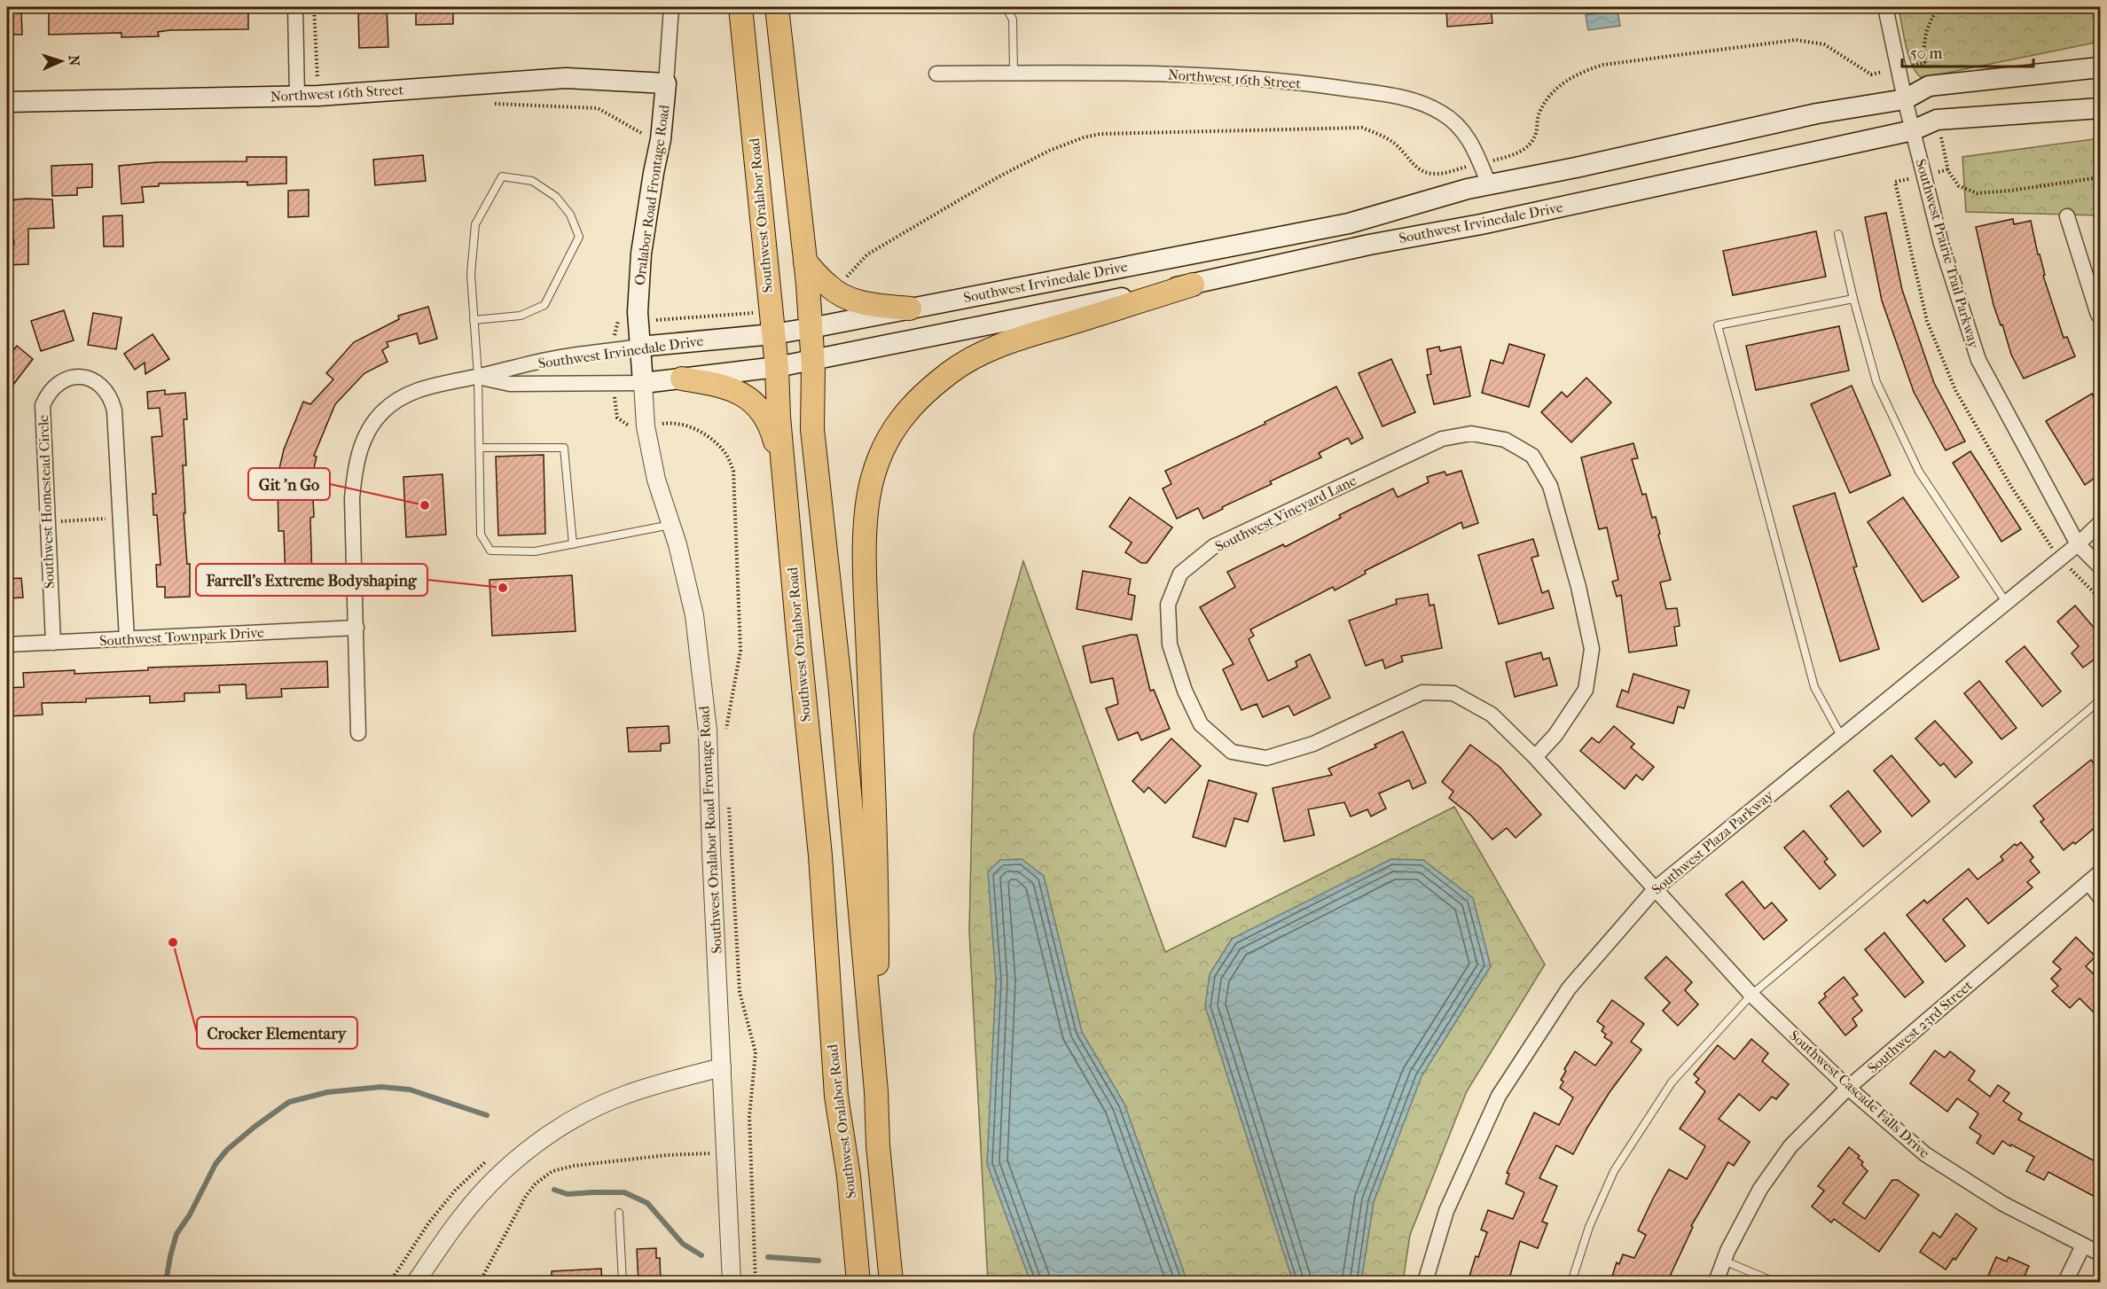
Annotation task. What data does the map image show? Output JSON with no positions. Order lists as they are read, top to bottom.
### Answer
{
  "streets": {
    "main road": [
      "Northwest 16th Street",
      "Oralabor Road Frontage Road",
      "Southwest Oralabor Road",
      "Southwest Irvinedale Drive"
    ],
    "street": [
      "Southwest Prairie Trail Parkway",
      "Southwest Homestead Circle",
      "Southwest Vineyard Lane",
      "Southwest Townpark Drive",
      "Southwest Oralabor Road Frontage Road",
      "Southwest Plaza Parkway",
      "Southwest 23rd Street",
      "Southwest Cascade Falls Drive"
    ]
  },
  "crossings": [
    ["Northwest 16th Street", "Oralabor Road Frontage Road"],
    ["Northwest 16th Street", "Southwest Irvinedale Drive"],
    ["Oralabor Road Frontage Road", "Southwest Irvinedale Drive"],
    ["Oralabor Road Frontage Road", "Southwest Oralabor Road Frontage Road"],
    ["Southwest Oralabor Road", "Southwest Irvinedale Drive"],
    ["Southwest Irvinedale Drive", "Southwest Prairie Trail Parkway"],
    ["Southwest Irvinedale Drive", "Southwest Oralabor Road Frontage Road"],
    ["Southwest Prairie Trail Parkway", "Southwest Plaza Parkway"],
    ["Southwest Homestead Circle", "Southwest Townpark Drive"],
    ["Southwest Vineyard Lane", "Southwest Plaza Parkway"],
    ["Southwest Vineyard Lane", "Southwest Cascade Falls Drive"],
    ["Southwest Plaza Parkway", "Southwest Cascade Falls Drive"],
    ["Southwest 23rd Street", "Southwest Cascade Falls Drive"]
  ],
  "places": ["Git 'n Go", "Farrell's Extreme Bodyshaping", "Crocker Elementary"],
  "scale_bar": "50 m",
  "north": "right"
}
